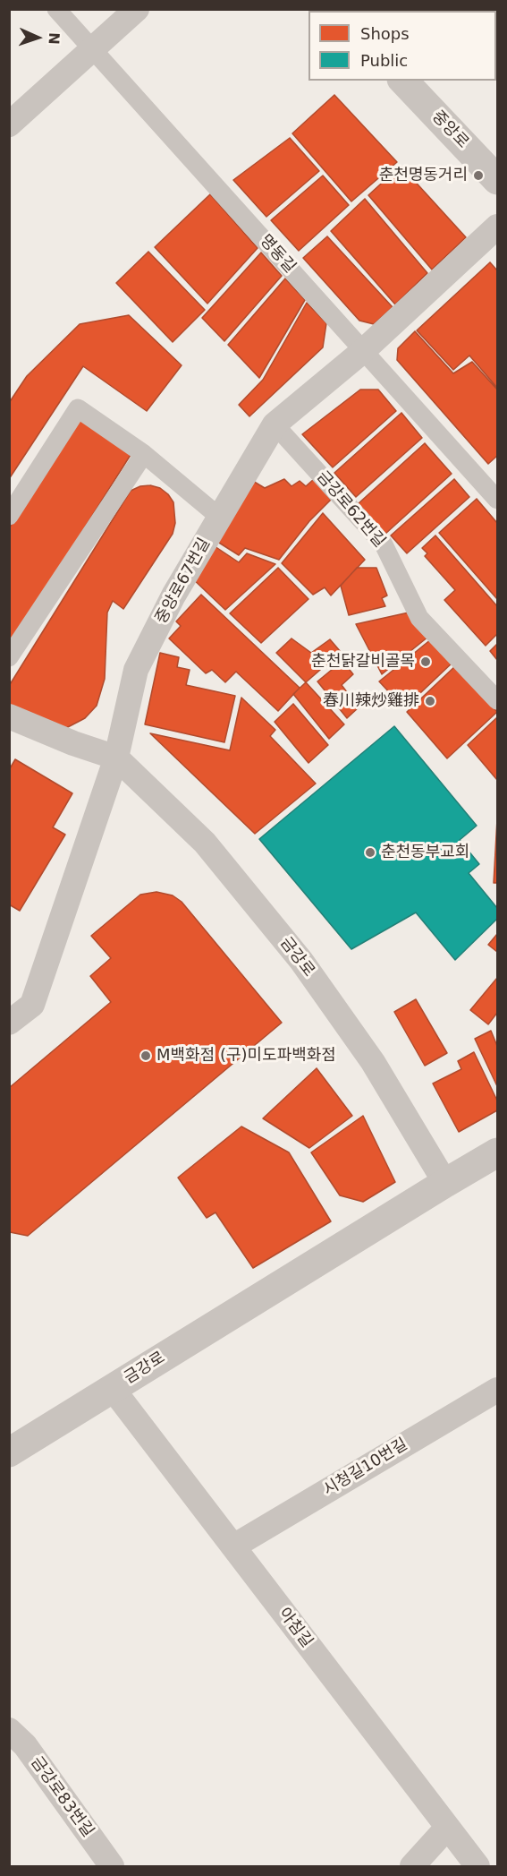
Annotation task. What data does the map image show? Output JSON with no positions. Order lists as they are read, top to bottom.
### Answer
{
  "streets": {
    "street": [
      "중앙로",
      "명동길",
      "금강로62번길",
      "중앙로67번길",
      "금강로",
      "시청길10번길",
      "아침길",
      "금강로83번길"
    ]
  },
  "crossings": [
    ["명동길", "중앙로67번길"],
    ["금강로62번길", "중앙로67번길"],
    ["중앙로67번길", "금강로"],
    ["금강로", "아침길"],
    ["시청길10번길", "아침길"]
  ],
  "places": [
    "춘천명동거리",
    "춘천닭갈비골목",
    "春川辣炒雞排",
    "춘천동부교회",
    "M백화점 (구)미도파백화점"
  ],
  "legend": ["Shops", "Public"],
  "north": "right"
}
